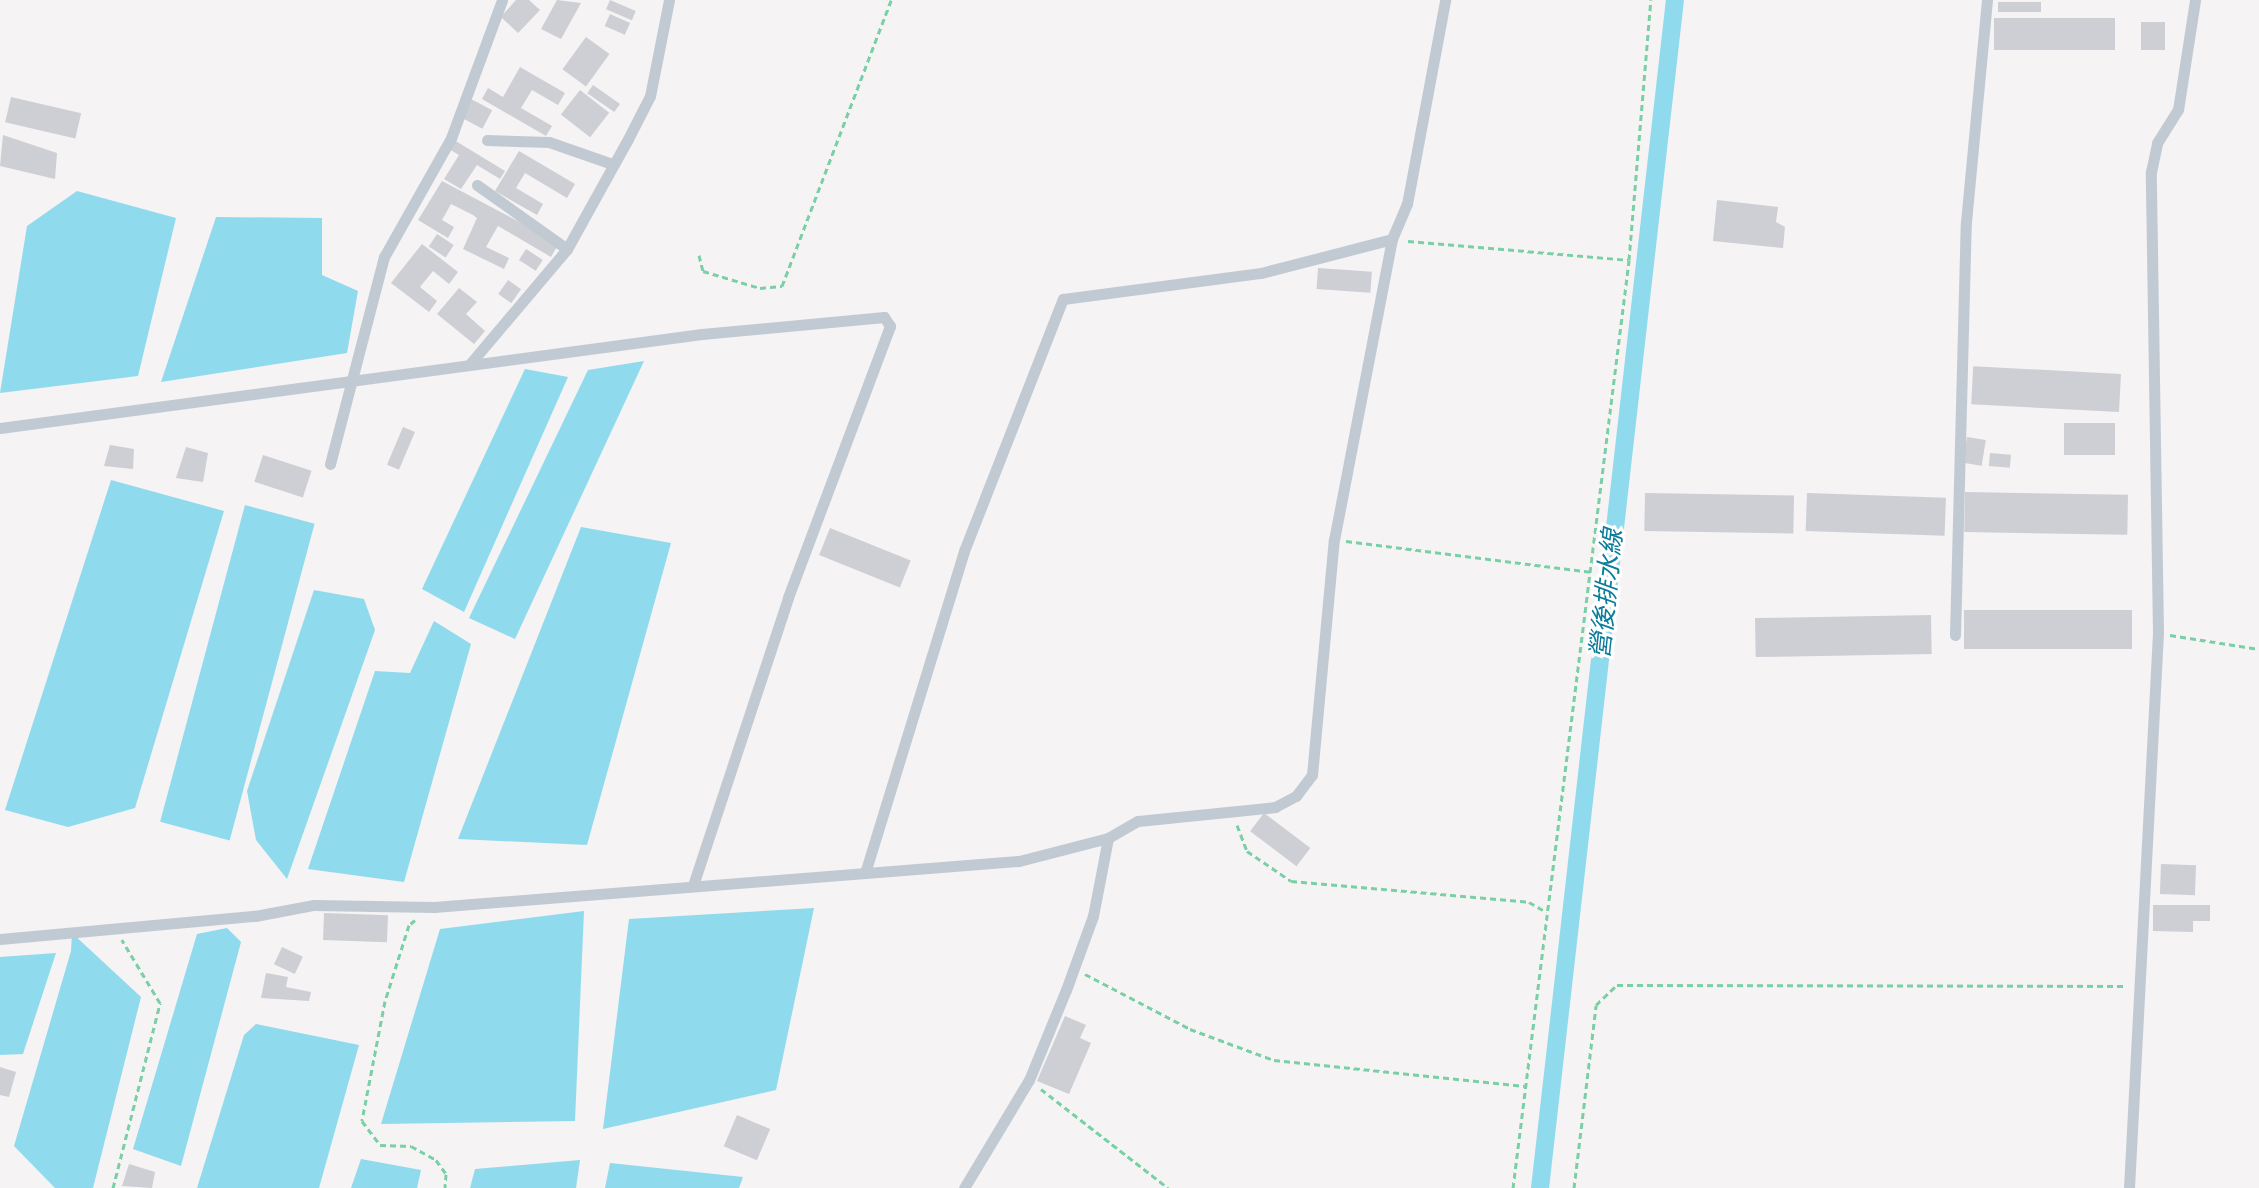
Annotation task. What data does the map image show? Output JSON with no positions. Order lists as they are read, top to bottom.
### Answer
{
  "water": ["營後排水線"]
}
